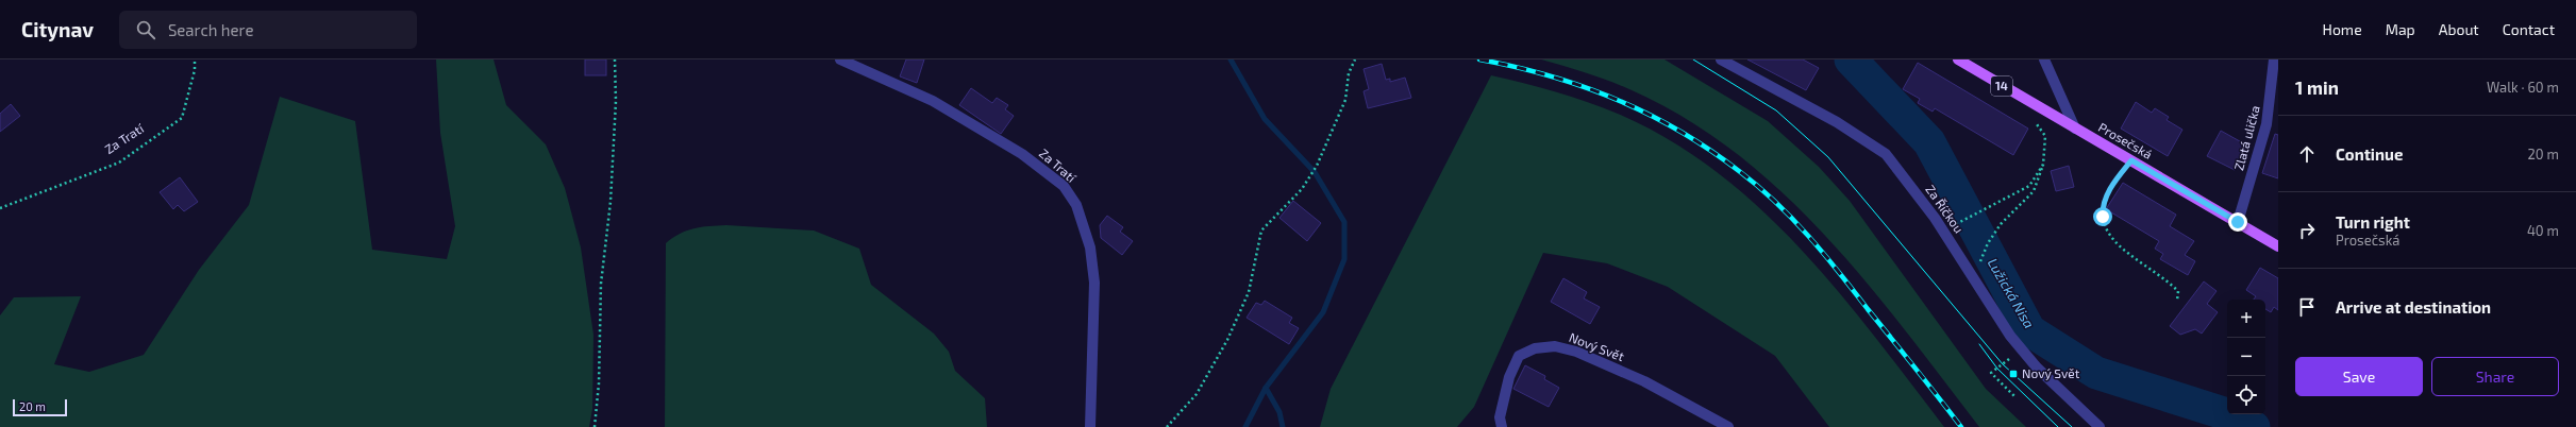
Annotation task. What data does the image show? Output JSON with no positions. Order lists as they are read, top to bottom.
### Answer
{
  "streets": {
    "main road": ["14", "Prosečská"],
    "street": [
      "Zlatá ulička",
      "Za Tratí",
      "Za Říčkou",
      "Nový Svět"
    ]
  },
  "crossings": [
    ["Zlatá ulička", "Prosečská"]
  ],
  "water": ["Lužická Nisa"],
  "places": {
    "transit": ["Nový Svět"]
  },
  "scale_bar": "20 m",
  "page": {
    "header": "Citynav",
    "search": "Search here",
    "nav": [
      "Home",
      "Map",
      "About",
      "Contact"
    ],
    "heading": ["1 min", "Walk · 60 m"],
    "list": [
      ["Continue", "20 m"],
      ["Turn right", "Prosečská", "40 m"],
      "Arrive at destination"
    ],
    "map_buttons": ["+", "−"],
    "buttons": ["Save", "Share"],
    "scale": "20 m"
  }
}
